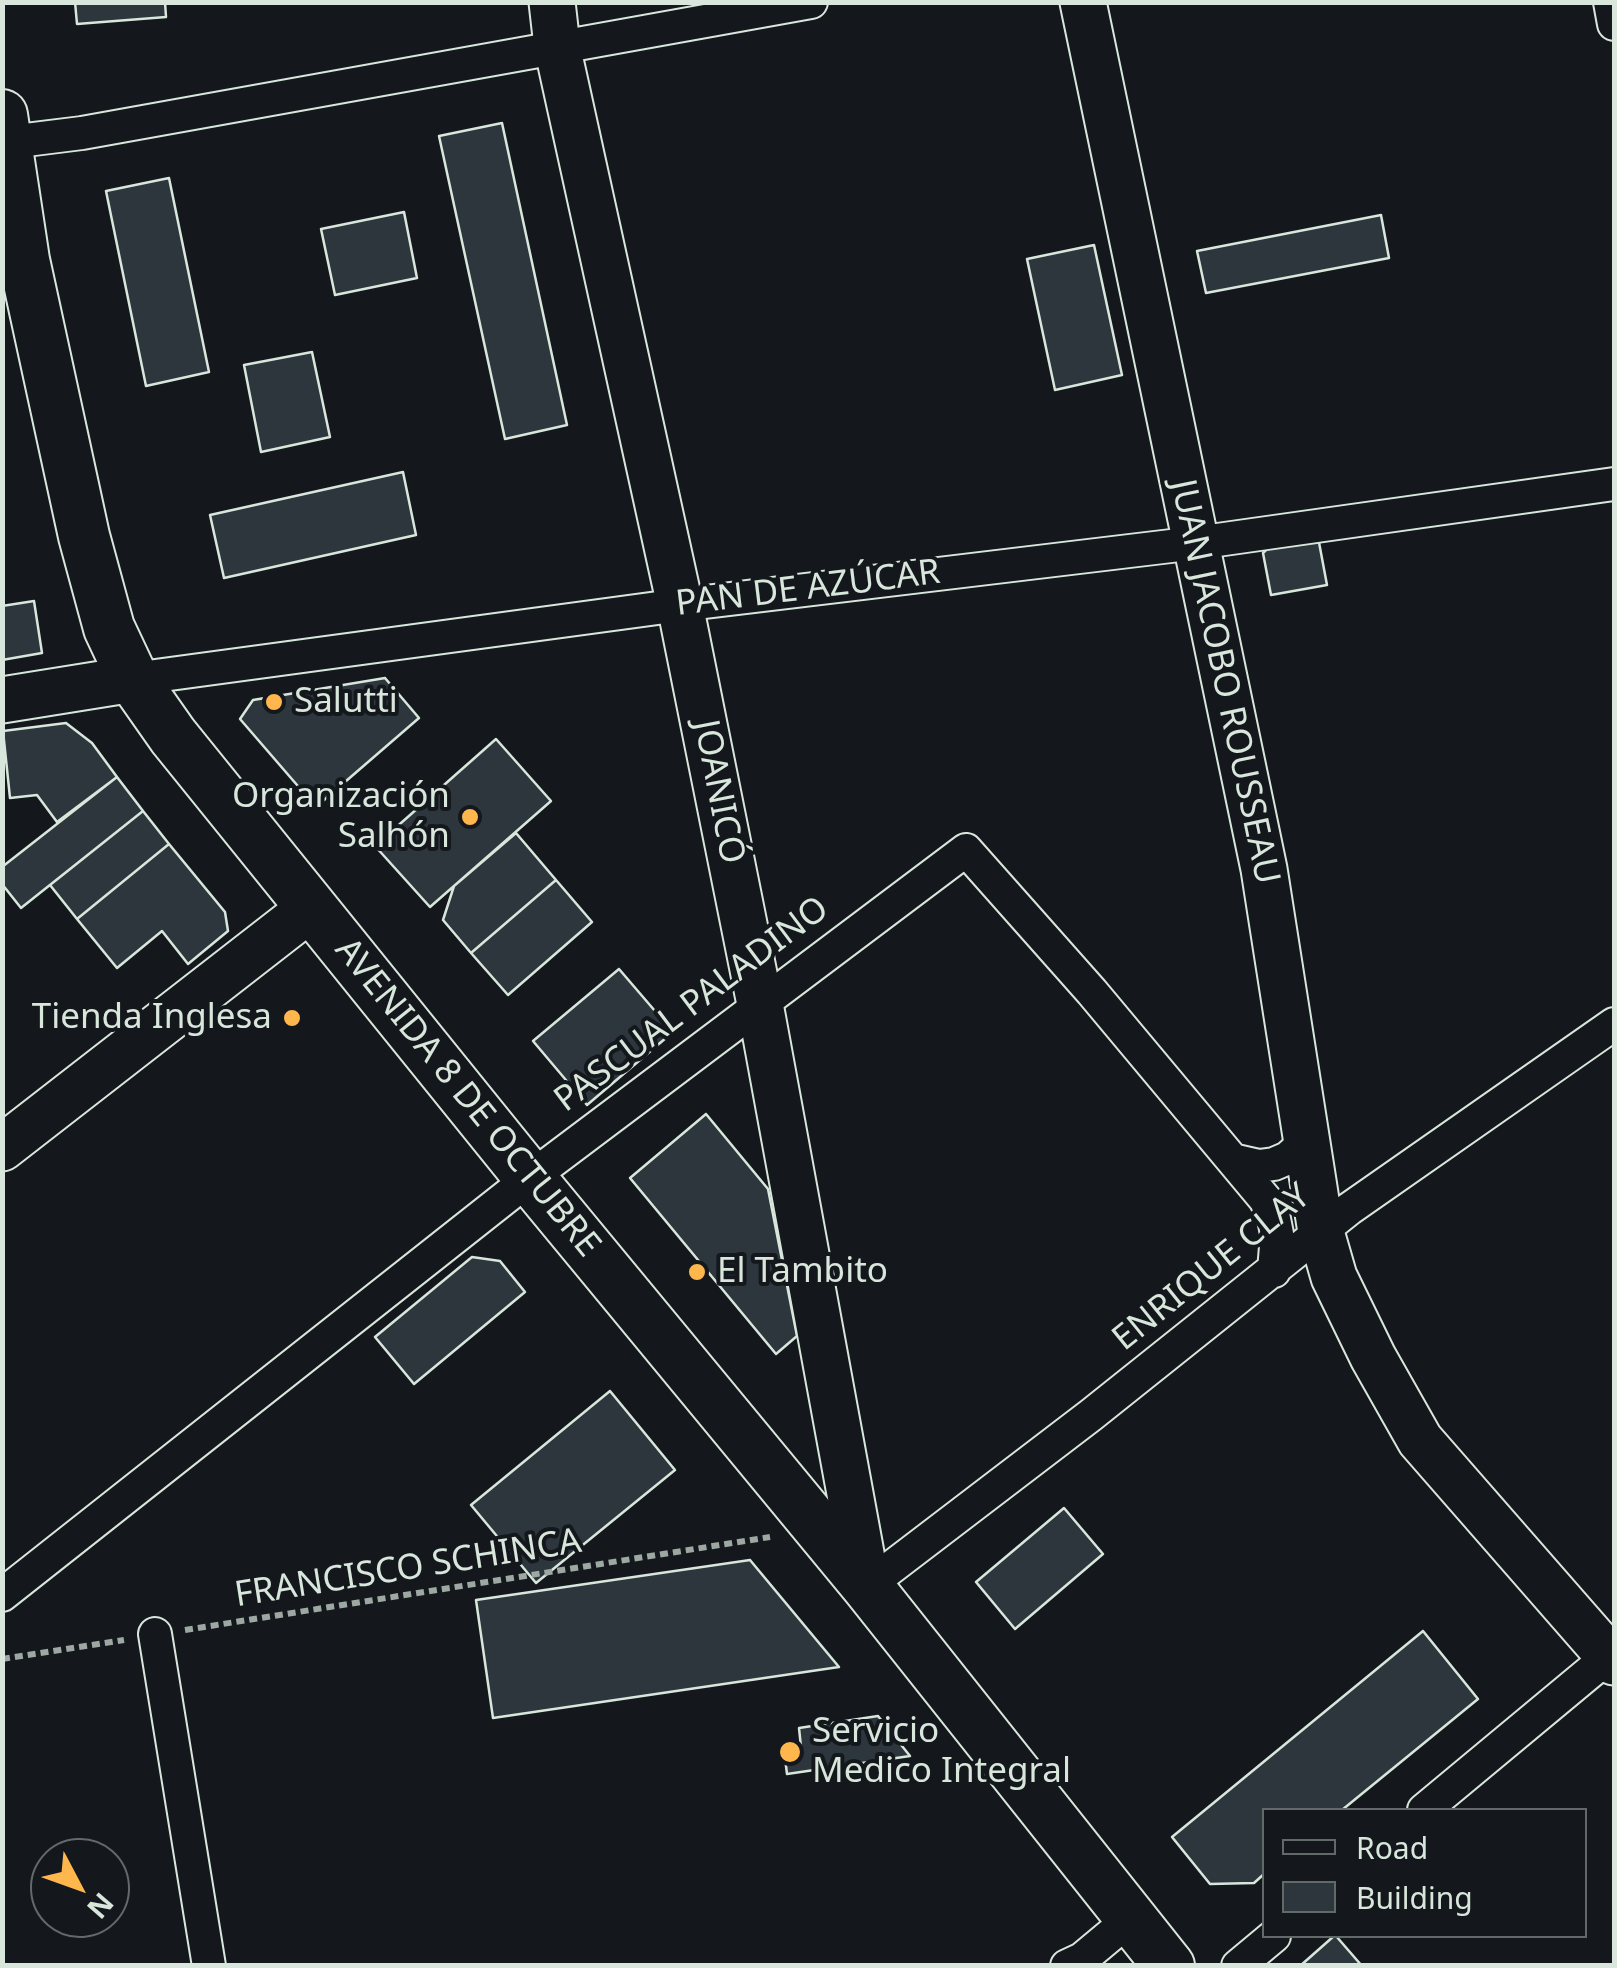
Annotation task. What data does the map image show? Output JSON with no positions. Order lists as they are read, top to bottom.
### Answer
{
  "streets": {
    "main road": ["AVENIDA 8 DE OCTUBRE"],
    "street": [
      "PAN DE AZÚCAR",
      "JUAN JACOBO ROUSSEAU",
      "JOANICÓ",
      "PASCUAL PALADINO",
      "ENRIQUE CLAY"
    ],
    "path": ["FRANCISCO SCHINCA"]
  },
  "crossings": [
    ["PAN DE AZÚCAR", "JUAN JACOBO ROUSSEAU"],
    ["PAN DE AZÚCAR", "JOANICÓ"],
    ["PAN DE AZÚCAR", "AVENIDA 8 DE OCTUBRE"],
    ["JUAN JACOBO ROUSSEAU", "ENRIQUE CLAY"],
    ["JOANICÓ", "PASCUAL PALADINO"],
    ["JOANICÓ", "AVENIDA 8 DE OCTUBRE"],
    ["JOANICÓ", "ENRIQUE CLAY"],
    ["PASCUAL PALADINO", "AVENIDA 8 DE OCTUBRE"],
    ["PASCUAL PALADINO", "ENRIQUE CLAY"],
    ["AVENIDA 8 DE OCTUBRE", "ENRIQUE CLAY"],
    ["AVENIDA 8 DE OCTUBRE", "FRANCISCO SCHINCA"]
  ],
  "places": [
    "Salutti",
    "Organización Salhón",
    "Tienda Inglesa",
    "El Tambito",
    "Servicio Medico Integral"
  ],
  "legend": ["Road", "Building"],
  "north": "bottom right"
}
